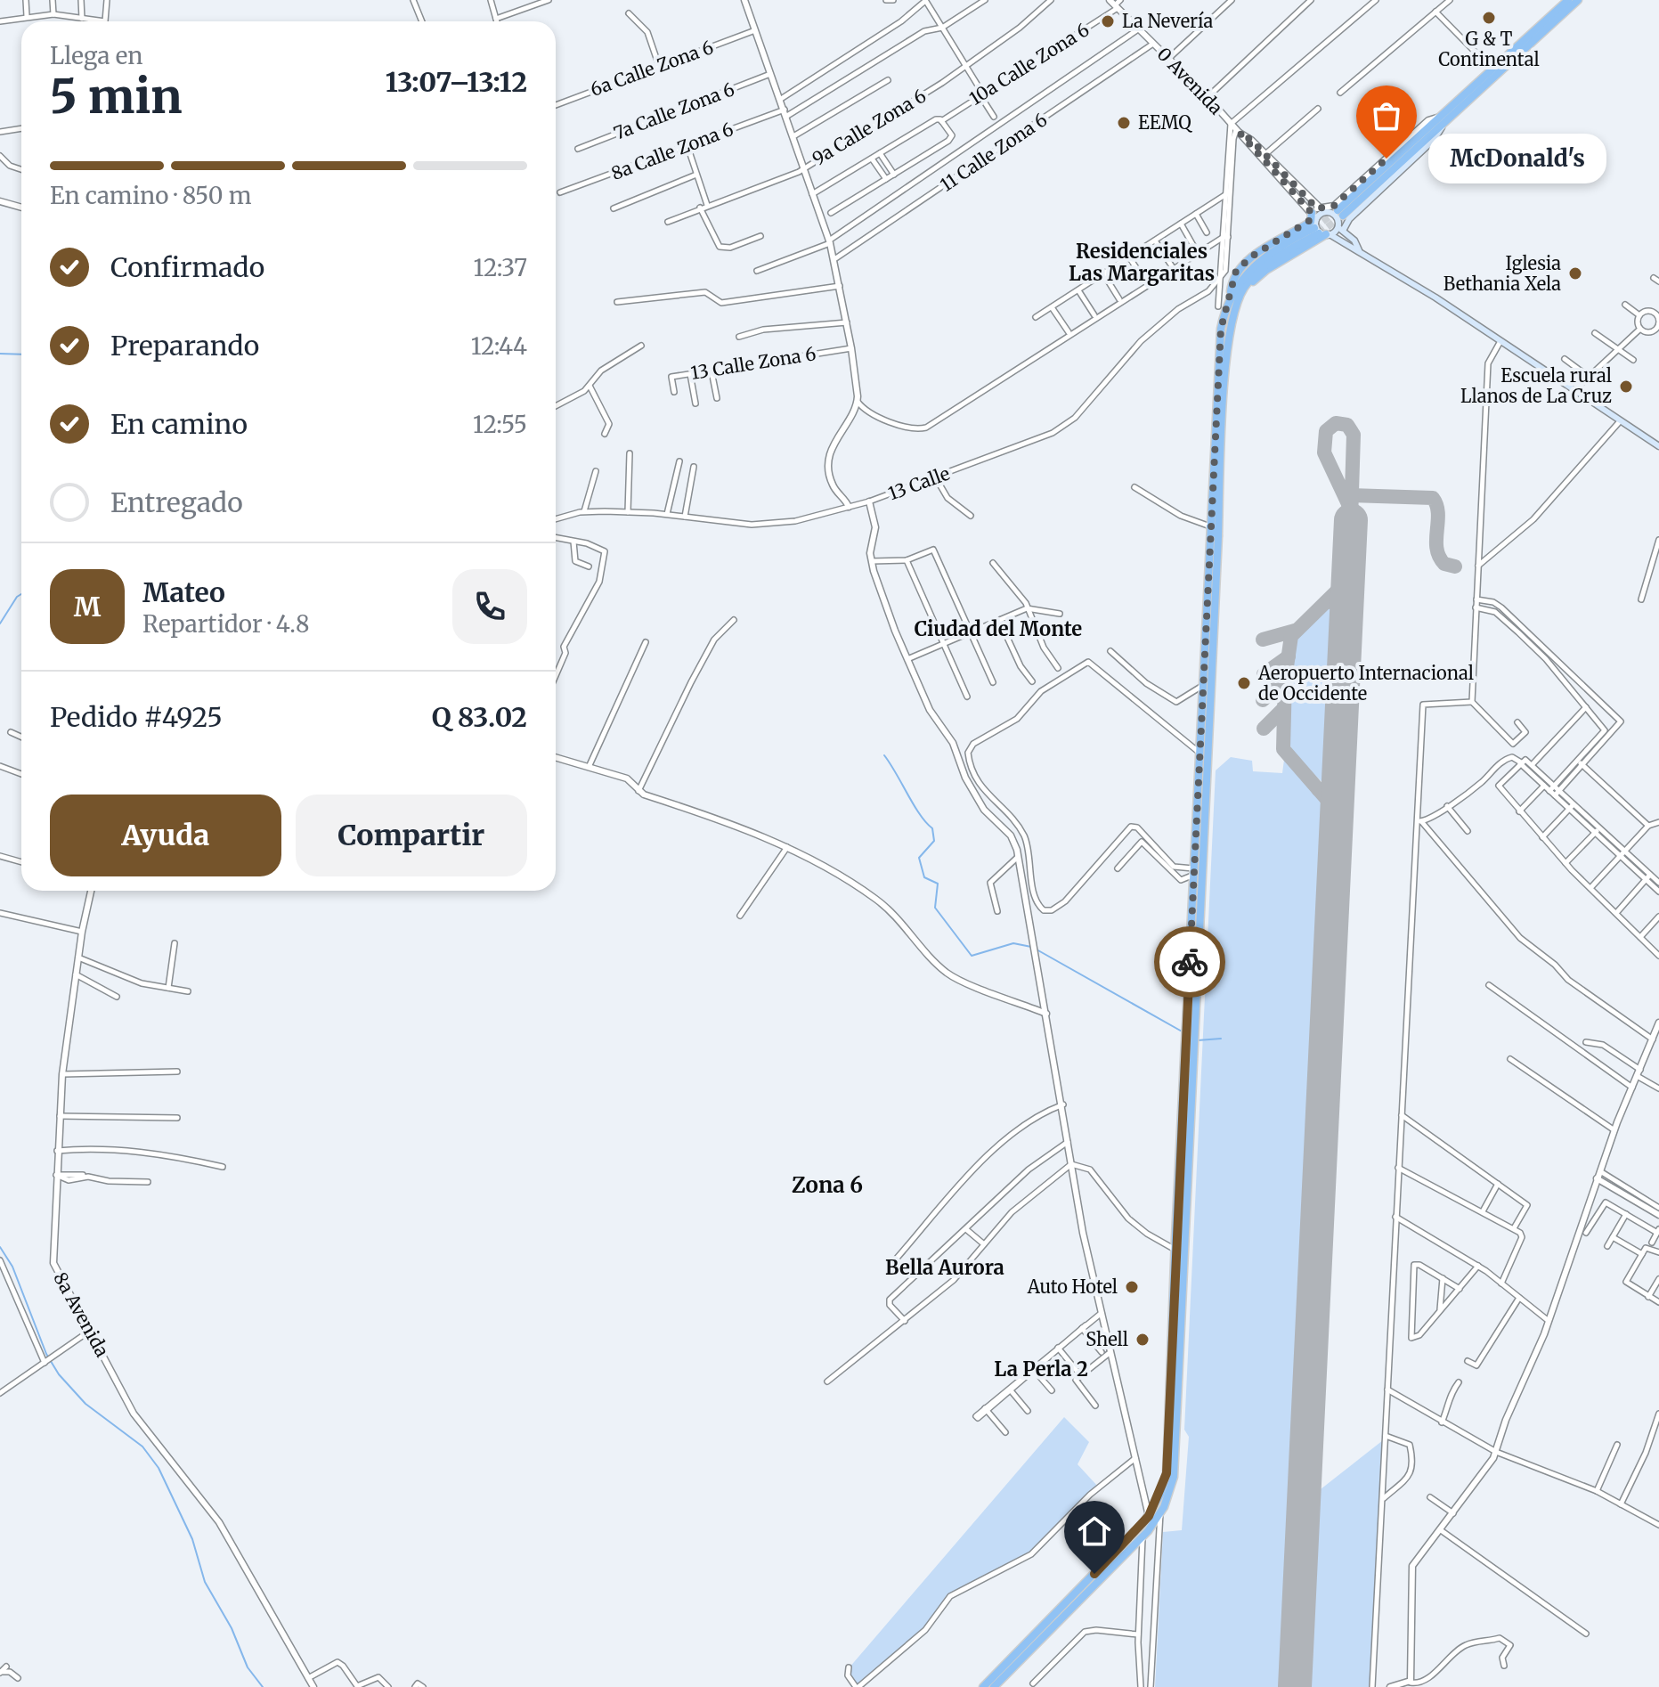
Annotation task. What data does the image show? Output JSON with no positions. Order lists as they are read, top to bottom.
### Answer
{
  "streets": {
    "street": [
      "10a Calle Zona 6",
      "6a Calle Zona 6",
      "0 Avenida",
      "7a Calle Zona 6",
      "9a Calle Zona 6",
      "8a Calle Zona 6",
      "11 Calle Zona 6",
      "13 Calle Zona 6",
      "13 Calle",
      "8a Avenida"
    ]
  },
  "crossings": [
    ["10a Calle Zona 6", "0 Avenida"],
    ["0 Avenida", "11 Calle Zona 6"]
  ],
  "districts": [
    "Residenciales Las Margaritas",
    "Ciudad del Monte",
    "Zona 6",
    "Bella Aurora",
    "La Perla 2"
  ],
  "places": [
    "G & T Continental",
    "La Nevería",
    "EEMQ",
    "McDonald's",
    "Iglesia Bethania Xela",
    "Escuela rural Llanos de La Cruz",
    "Aeropuerto Internacional de Occidente",
    "Auto Hotel",
    "Shell"
  ],
  "page": {
    "heading": ["5 min", "Llega en", "13:07–13:12"],
    "panel": [
      "Mateo",
      "Repartidor · 4.8",
      "Pedido #4925",
      "Q 83.02"
    ],
    "bubble": "McDonald's",
    "bar": "En camino · 850 m",
    "list": [
      ["Confirmado", "12:37"],
      ["Preparando", "12:44"],
      ["En camino", "12:55"],
      "Entregado"
    ],
    "round": "M",
    "buttons": ["Ayuda", "Compartir"]
  }
}
